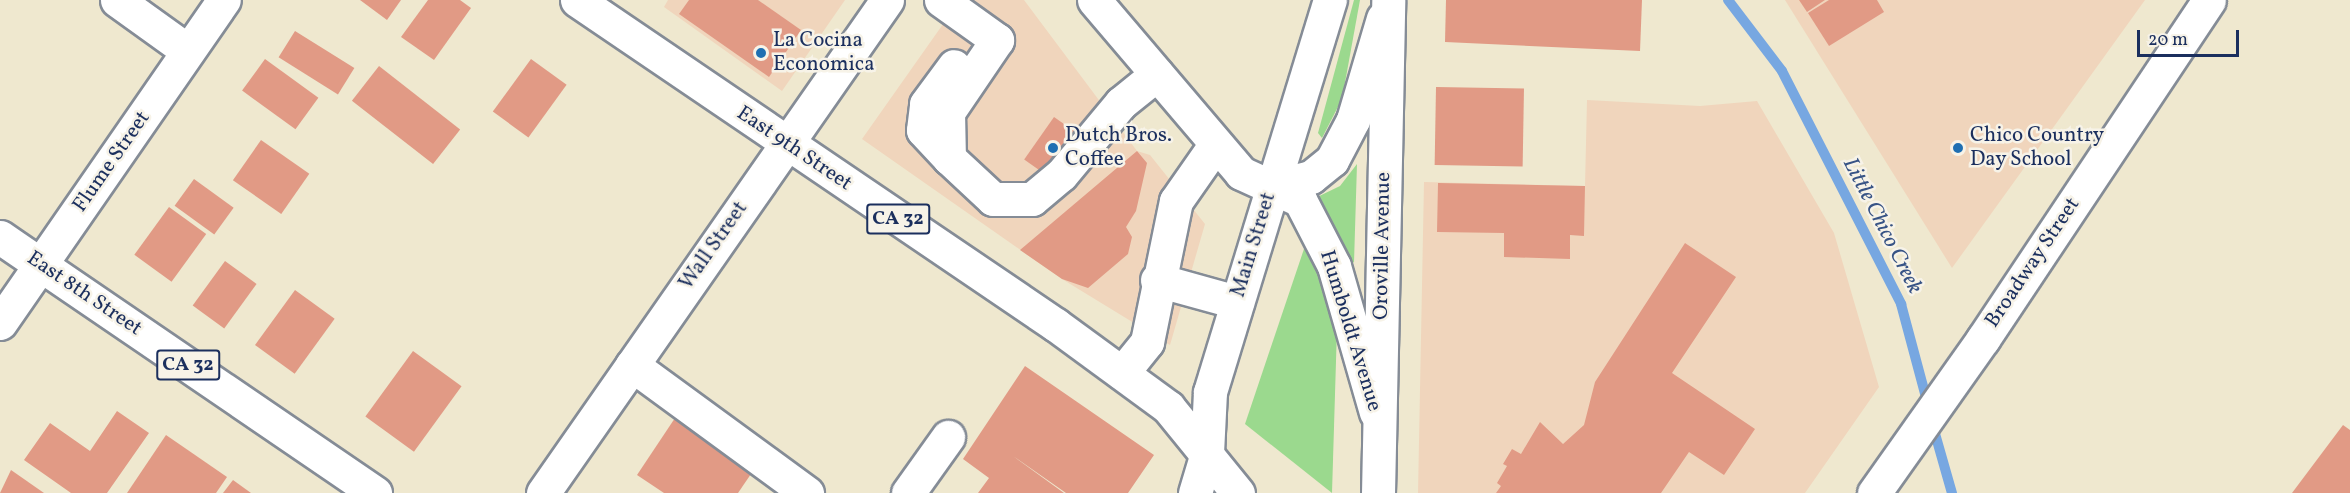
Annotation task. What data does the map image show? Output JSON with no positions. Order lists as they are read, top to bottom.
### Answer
{
  "streets": {
    "street": [
      "East 9th Street",
      "Flume Street",
      "CA 32",
      "Main Street",
      "Wall Street",
      "Oroville Avenue",
      "Broadway Street",
      "East 8th Street",
      "Humboldt Avenue"
    ]
  },
  "crossings": [
    ["East 9th Street", "CA 32"],
    ["East 9th Street", "Main Street"],
    ["East 9th Street", "Wall Street"],
    ["Flume Street", "East 8th Street"],
    ["CA 32", "Main Street"],
    ["Main Street", "Humboldt Avenue"],
    ["Oroville Avenue", "Humboldt Avenue"]
  ],
  "water": ["Little Chico Creek"],
  "places": ["La Cocina Economica", "Dutch Bros. Coffee", "Chico Country Day School"],
  "scale_bar": "20 m"
}
